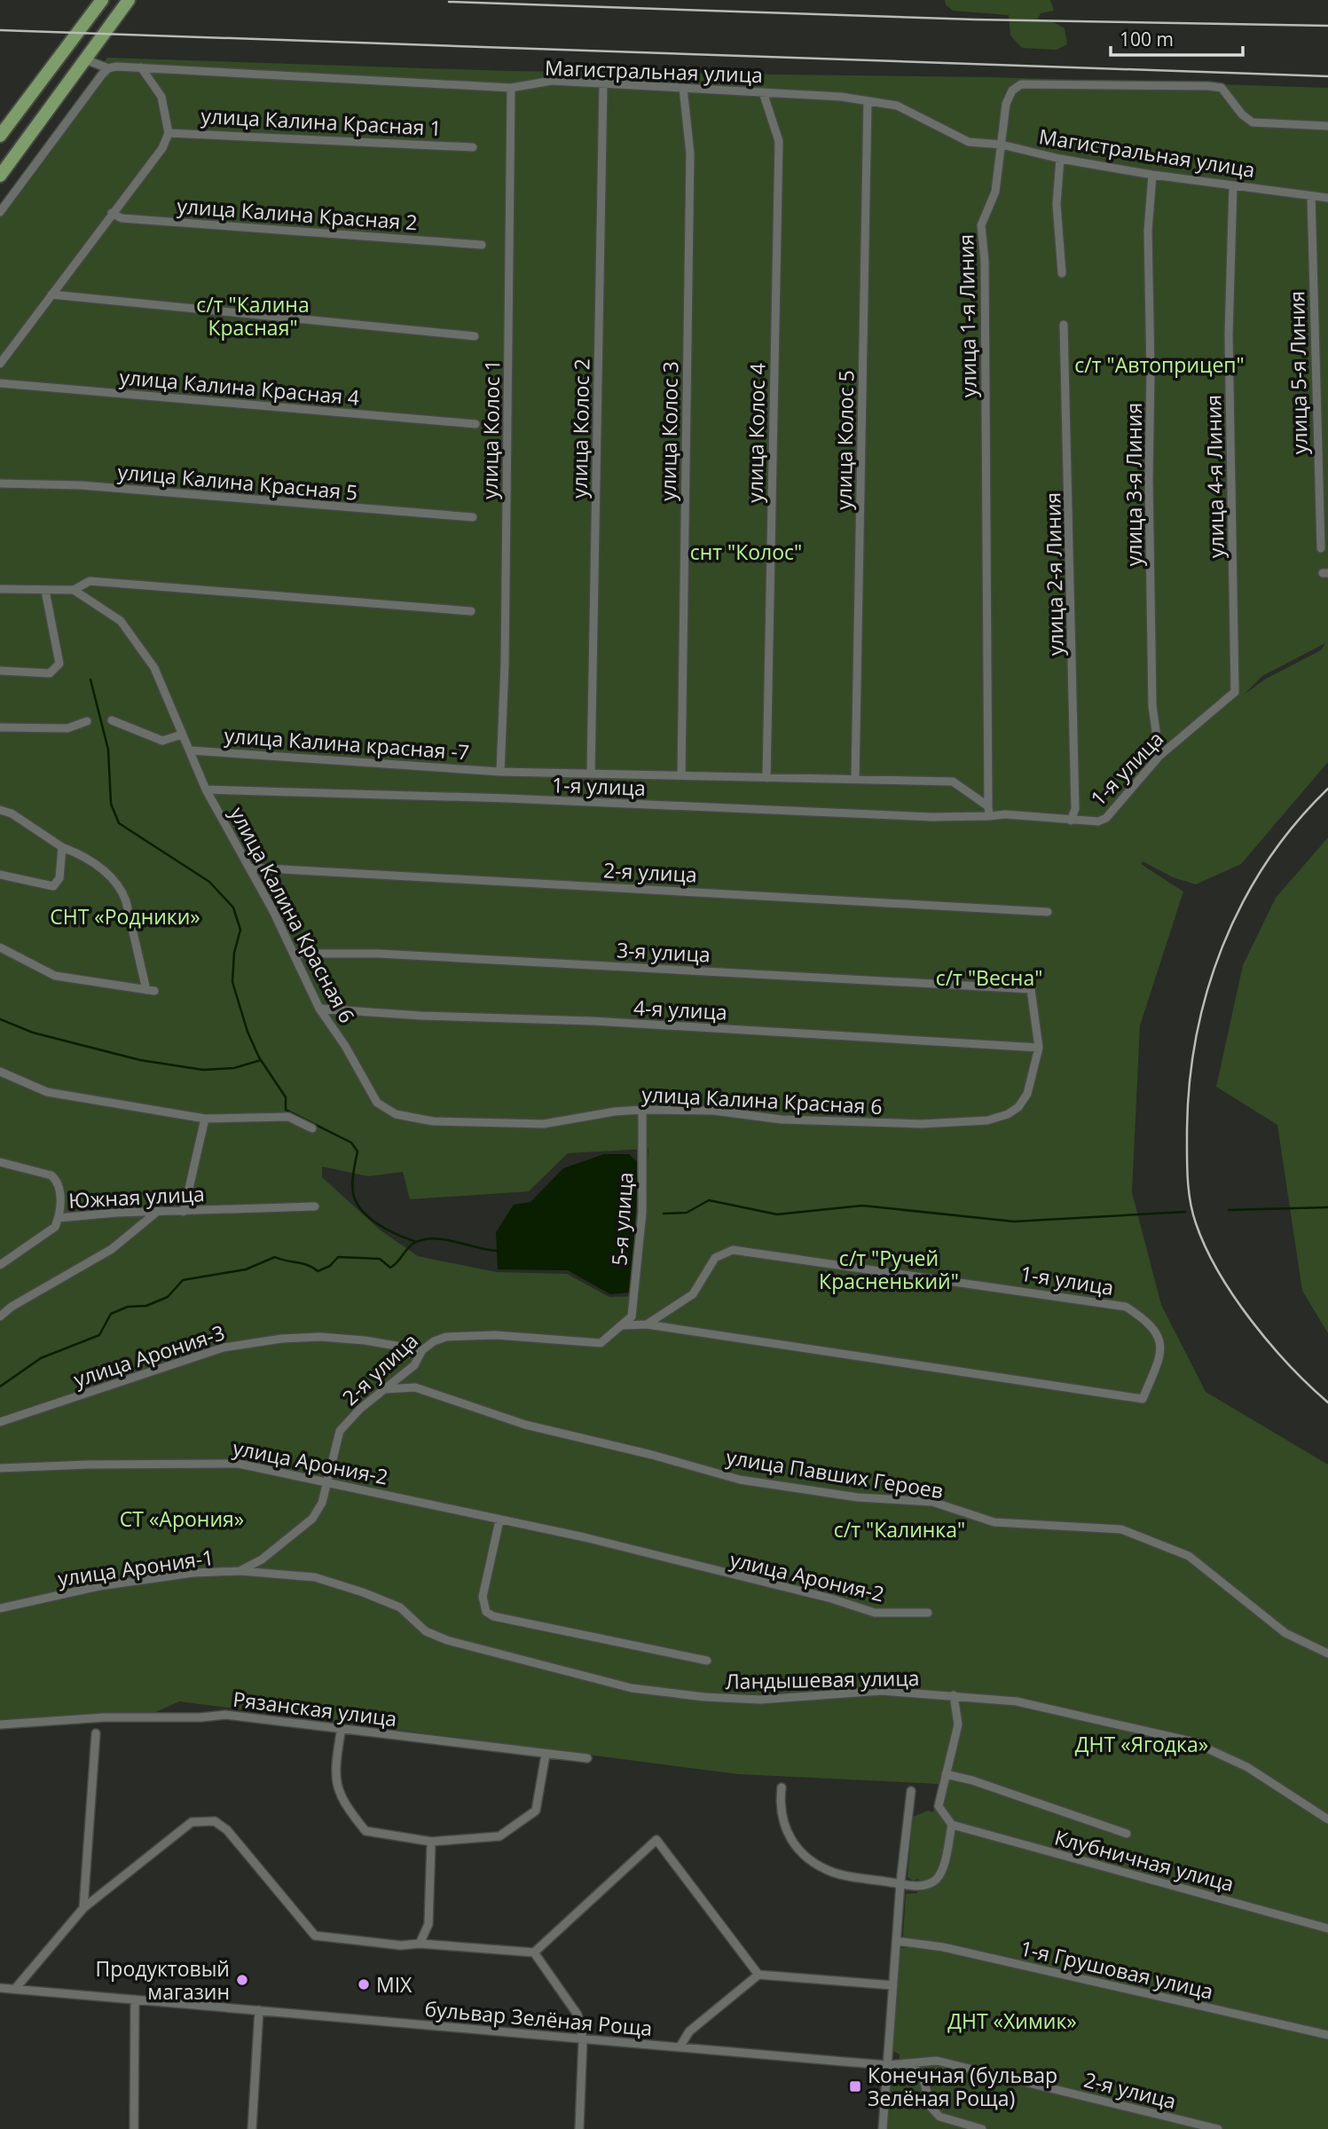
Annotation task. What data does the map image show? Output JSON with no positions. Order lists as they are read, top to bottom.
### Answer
{
  "streets": {
    "street": [
      "Магистральная улица",
      "улица Калина Красная 1",
      "улица Калина Красная 2",
      "улица 1-я Линия",
      "улица 5-я Линия",
      "улица Калина Красная 4",
      "улица Колос 2",
      "улица Колос 1",
      "улица Колос 3",
      "улица Колос 4",
      "улица Колос 5",
      "улица 4-я Линия",
      "улица Калина Красная 5",
      "улица 3-я Линия",
      "улица 2-я Линия",
      "улица Калина красная -7",
      "1-я улица",
      "2-я улица",
      "улица Калина Красная 6",
      "3-я улица",
      "4-я улица",
      "Южная улица",
      "5-я улица",
      "улица Арония-3",
      "улица Арония-2",
      "улица Павших Героев",
      "улица Арония-1",
      "Ландышевая улица",
      "Рязанская улица",
      "Клубничная улица",
      "1-я Грушовая улица",
      "бульвар Зелёная Роща"
    ]
  },
  "crossings": [
    ["Магистральная улица", "улица 1-я Линия"],
    ["Магистральная улица", "улица 5-я Линия"],
    ["Магистральная улица", "улица Колос 2"],
    ["Магистральная улица", "улица Колос 1"],
    ["Магистральная улица", "улица Колос 3"],
    ["Магистральная улица", "улица Колос 4"],
    ["Магистральная улица", "улица Колос 5"],
    ["Магистральная улица", "улица 4-я Линия"],
    ["Магистральная улица", "улица 3-я Линия"],
    ["улица 1-я Линия", "1-я улица"],
    ["улица Колос 2", "1-я улица"],
    ["улица Колос 1", "улица Калина красная -7"],
    ["улица Колос 1", "1-я улица"],
    ["улица Колос 3", "1-я улица"],
    ["улица Колос 4", "1-я улица"],
    ["улица Колос 5", "1-я улица"],
    ["улица 4-я Линия", "1-я улица"],
    ["улица 3-я Линия", "1-я улица"],
    ["улица 2-я Линия", "1-я улица"],
    ["улица Калина красная -7", "1-я улица"],
    ["улица Калина красная -7", "улица Калина Красная 6"],
    ["1-я улица", "2-я улица"],
    ["1-я улица", "улица Калина Красная 6"],
    ["1-я улица", "5-я улица"],
    ["2-я улица", "улица Калина Красная 6"],
    ["2-я улица", "5-я улица"],
    ["2-я улица", "улица Арония-3"],
    ["2-я улица", "улица Арония-2"],
    ["2-я улица", "улица Павших Героев"],
    ["2-я улица", "улица Арония-1"],
    ["2-я улица", "Ландышевая улица"],
    ["2-я улица", "бульвар Зелёная Роща"],
    ["улица Калина Красная 6", "3-я улица"],
    ["улица Калина Красная 6", "4-я улица"],
    ["улица Калина Красная 6", "5-я улица"],
    ["3-я улица", "4-я улица"],
    ["улица Арония-1", "Ландышевая улица"]
  ],
  "parks": [
    "с/т \"Калина Красная\"",
    "с/т \"Автоприцеп\"",
    "снт \"Колос\"",
    "СНТ «Родники»",
    "с/т \"Весна\"",
    "с/т \"Ручей Красненький\"",
    "СТ «Арония»",
    "с/т \"Калинка\"",
    "ДНТ «Ягодка»",
    "ДНТ «Химик»"
  ],
  "places": {
    "other": ["Продуктовый магазин", "MIX"],
    "transit": ["Конечная (бульвар Зелёная Роща)"]
  },
  "scale_bar": "100 m"
}
